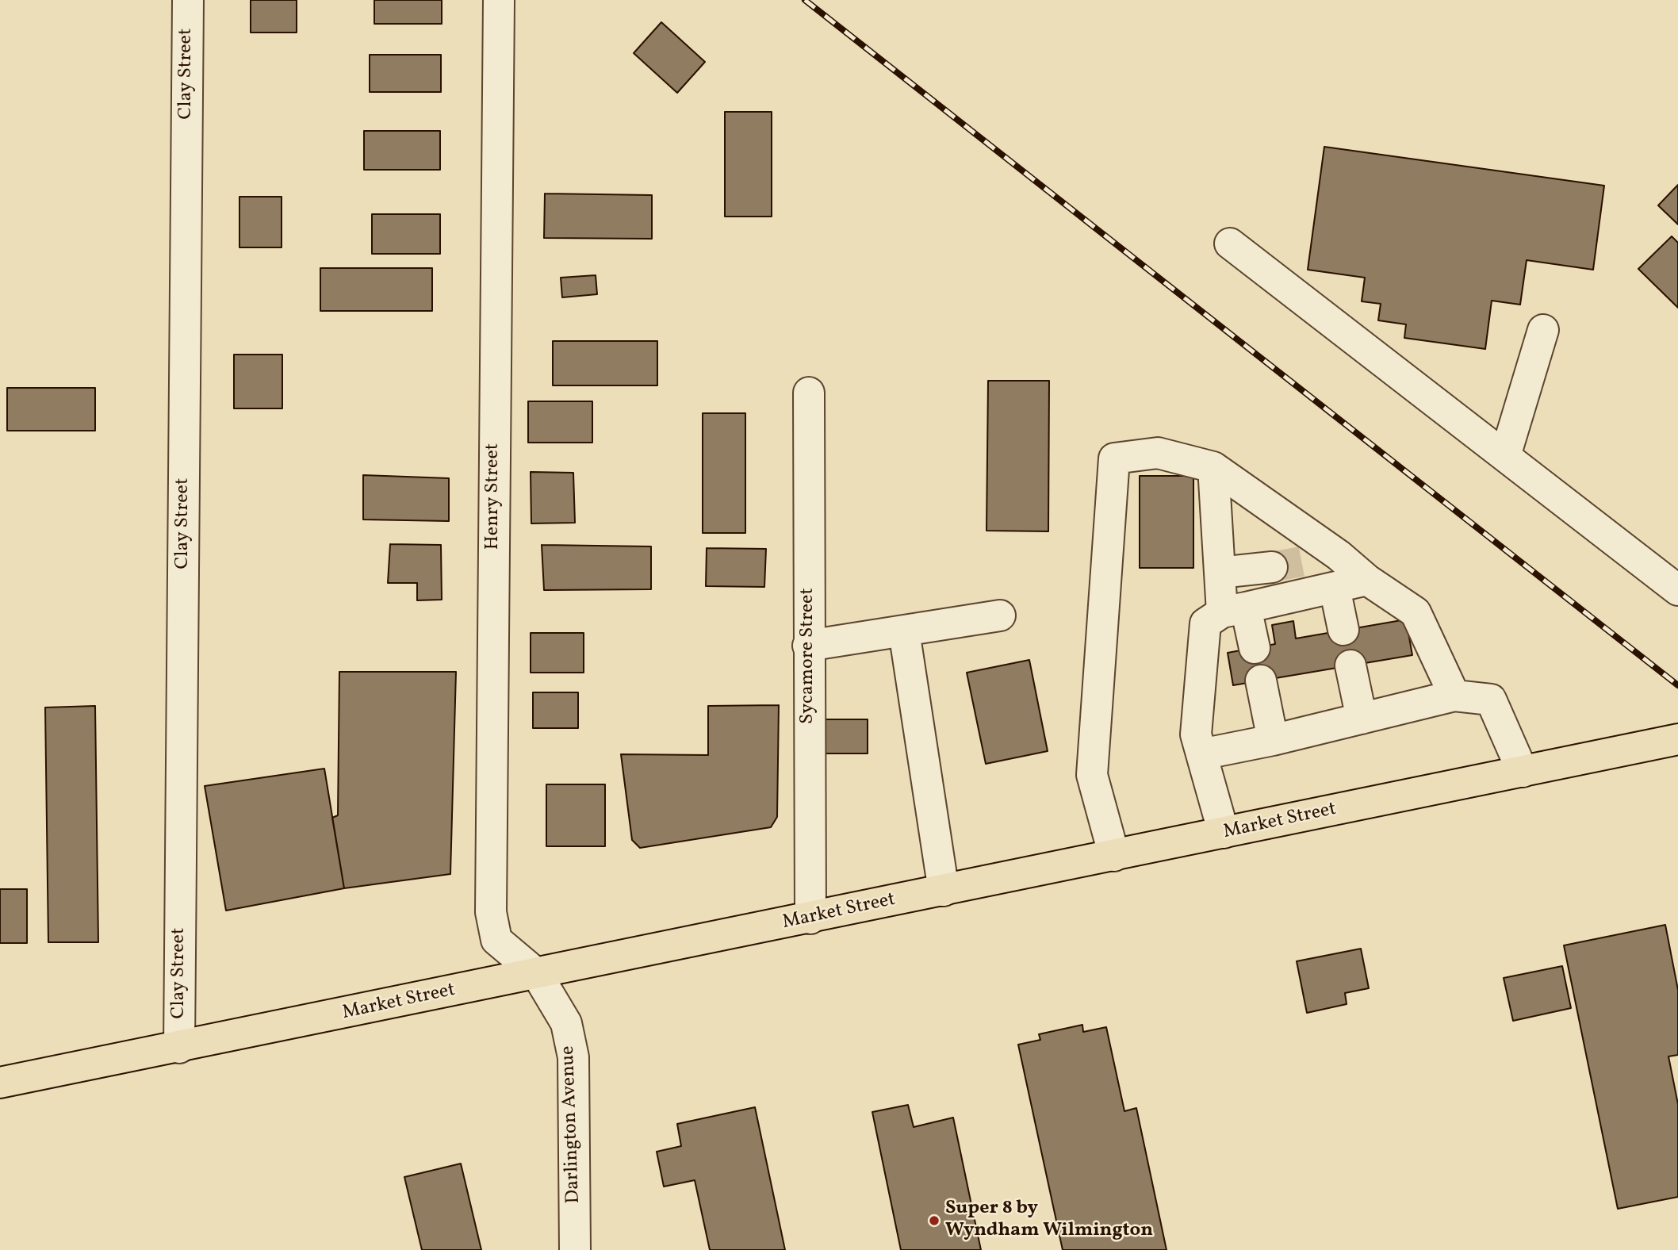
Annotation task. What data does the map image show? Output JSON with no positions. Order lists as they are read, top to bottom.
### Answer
{
  "streets": {
    "main road": ["Market Street"],
    "street": [
      "Clay Street",
      "Henry Street",
      "Sycamore Street",
      "Darlington Avenue"
    ]
  },
  "crossings": [
    ["Clay Street", "Market Street"],
    ["Henry Street", "Market Street"],
    ["Henry Street", "Darlington Avenue"],
    ["Sycamore Street", "Market Street"],
    ["Market Street", "Darlington Avenue"]
  ],
  "places": ["Super 8 by Wyndham Wilmington"]
}
